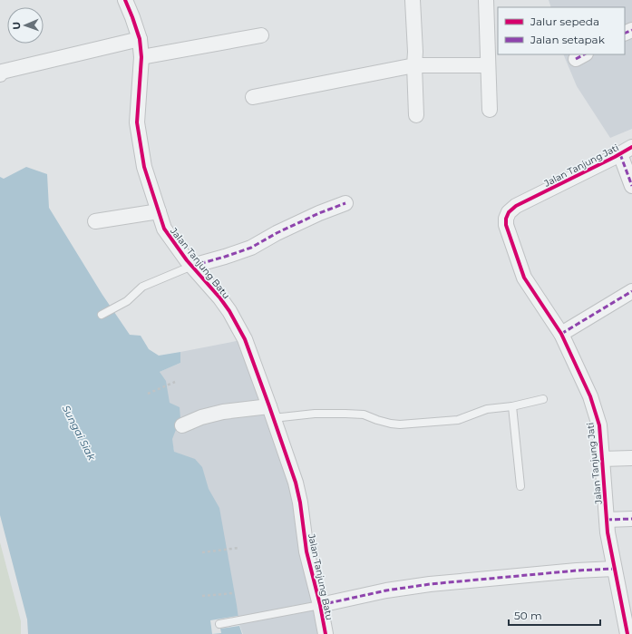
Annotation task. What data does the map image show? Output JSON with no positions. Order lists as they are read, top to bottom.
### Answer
{
  "streets": {
    "street": ["Jalan Tanjung Jati", "Jalan Tanjung Batu"]
  },
  "water": ["Sungai Siak"],
  "legend": ["Jalur sepeda", "Jalan setapak"],
  "scale_bar": "50 m",
  "north": "left"
}
